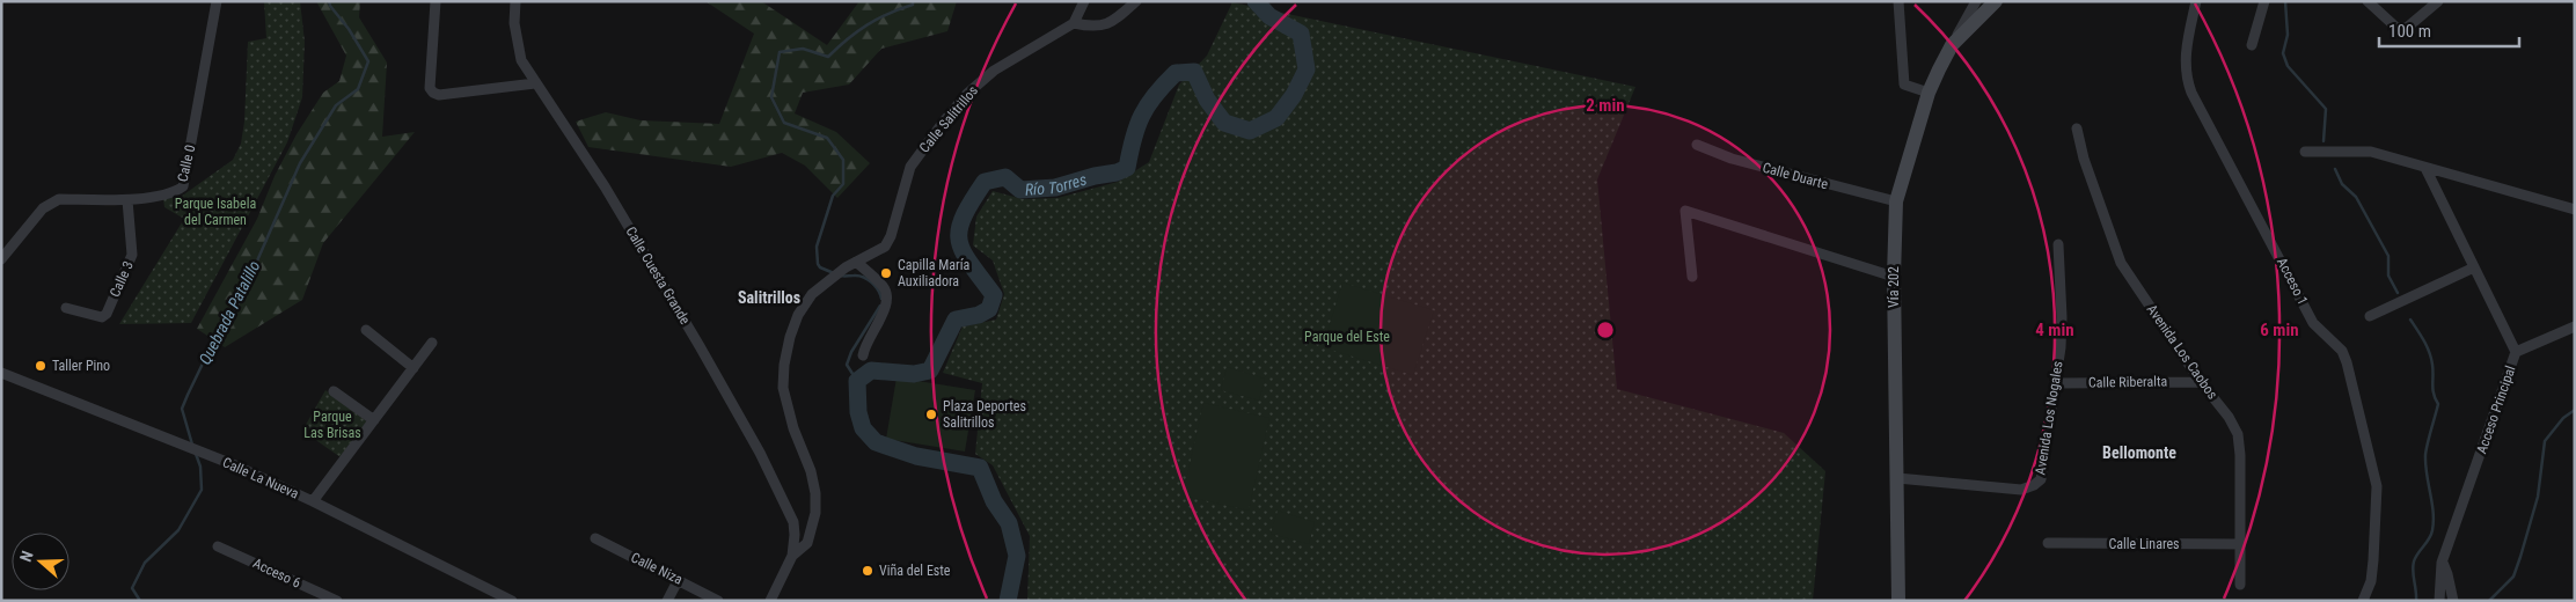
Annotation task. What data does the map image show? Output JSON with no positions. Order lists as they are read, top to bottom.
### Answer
{
  "streets": {
    "main road": ["Vía 202"],
    "street": [
      "Calle Salitrillos",
      "Calle 0",
      "Calle Duarte",
      "Calle Cuesta Grande",
      "Calle 3",
      "Acceso 1",
      "Avenida Los Caobos",
      "Calle Riberalta",
      "Acceso Principal",
      "Avenida Los Nogales",
      "Calle La Nueva",
      "Calle Linares",
      "Calle Niza",
      "Acceso 6"
    ]
  },
  "crossings": [
    ["Calle Salitrillos", "Calle Cuesta Grande"],
    ["Calle 0", "Calle 3"],
    ["Calle Duarte", "Vía 202"],
    ["Vía 202", "Avenida Los Nogales"],
    ["Avenida Los Caobos", "Calle Riberalta"],
    ["Avenida Los Caobos", "Calle Linares"],
    ["Calle Riberalta", "Avenida Los Nogales"]
  ],
  "districts": ["Salitrillos", "Bellomonte"],
  "water": ["Río Torres", "Quebrada Patalillo"],
  "parks": ["Parque Isabela del Carmen", "Parque del Este", "Parque Las Brisas"],
  "places": [
    "Capilla María Auxiliadora",
    "Taller Pino",
    "Plaza Deportes Salitrillos",
    "Viña del Este"
  ],
  "scale_bar": "100 m",
  "north": "left",
  "rings": ["2 min", "4 min", "6 min"]
}
